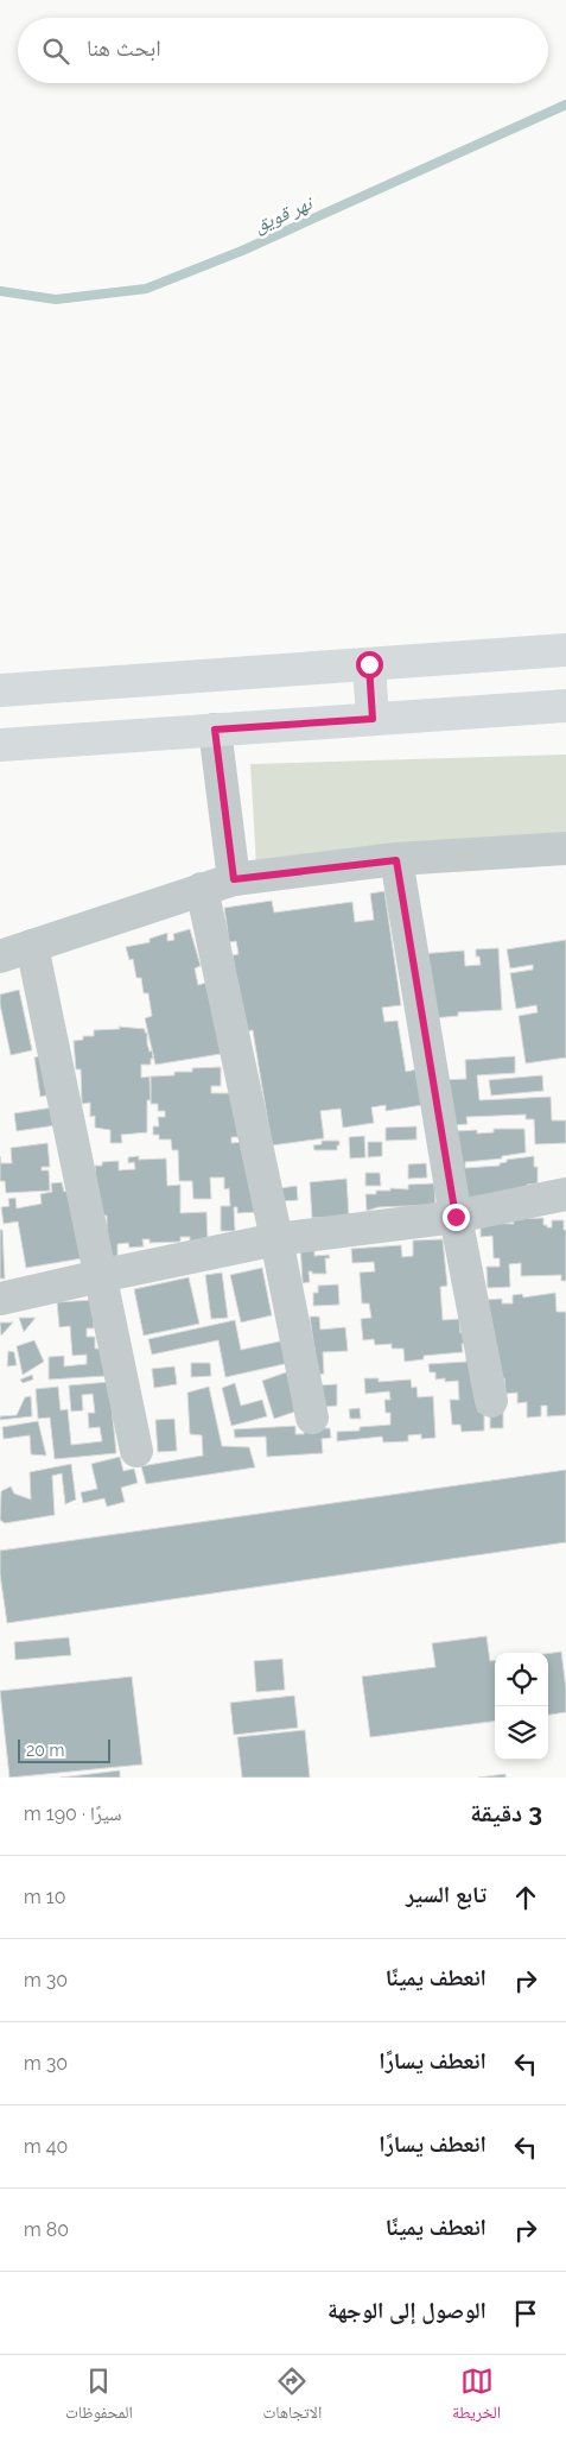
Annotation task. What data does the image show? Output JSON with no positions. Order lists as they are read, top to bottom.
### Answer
{
  "water": ["نهر قويق"],
  "scale_bar": "20 m",
  "page": {
    "search": "ابحث هنا",
    "scale": "20 m",
    "heading": ["3 دقيقة", "سيرًا · 190 m"],
    "list": [
      ["تابع السير", "10 m"],
      ["انعطف يمينًا", "30 m"],
      ["انعطف يسارًا", "30 m"],
      ["انعطف يسارًا", "40 m"],
      ["انعطف يمينًا", "80 m"],
      "الوصول إلى الوجهة"
    ],
    "nav": ["الخريطة", "الاتجاهات", "المحفوظات"]
  }
}
